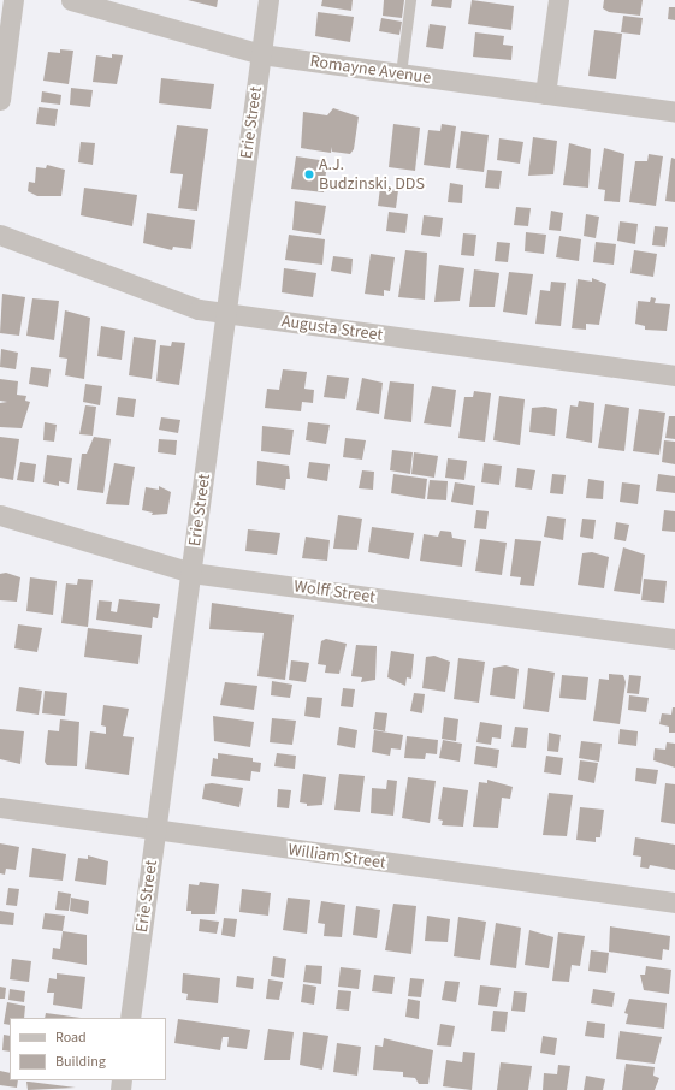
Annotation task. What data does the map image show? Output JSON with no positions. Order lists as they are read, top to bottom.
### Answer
{
  "streets": {
    "street": [
      "Romayne Avenue",
      "Erie Street",
      "Augusta Street",
      "Wolff Street",
      "William Street"
    ]
  },
  "crossings": [
    ["Romayne Avenue", "Erie Street"],
    ["Erie Street", "Augusta Street"],
    ["Erie Street", "Wolff Street"],
    ["Erie Street", "William Street"]
  ],
  "places": ["A.J. Budzinski, DDS"],
  "legend": ["Road", "Building"]
}
